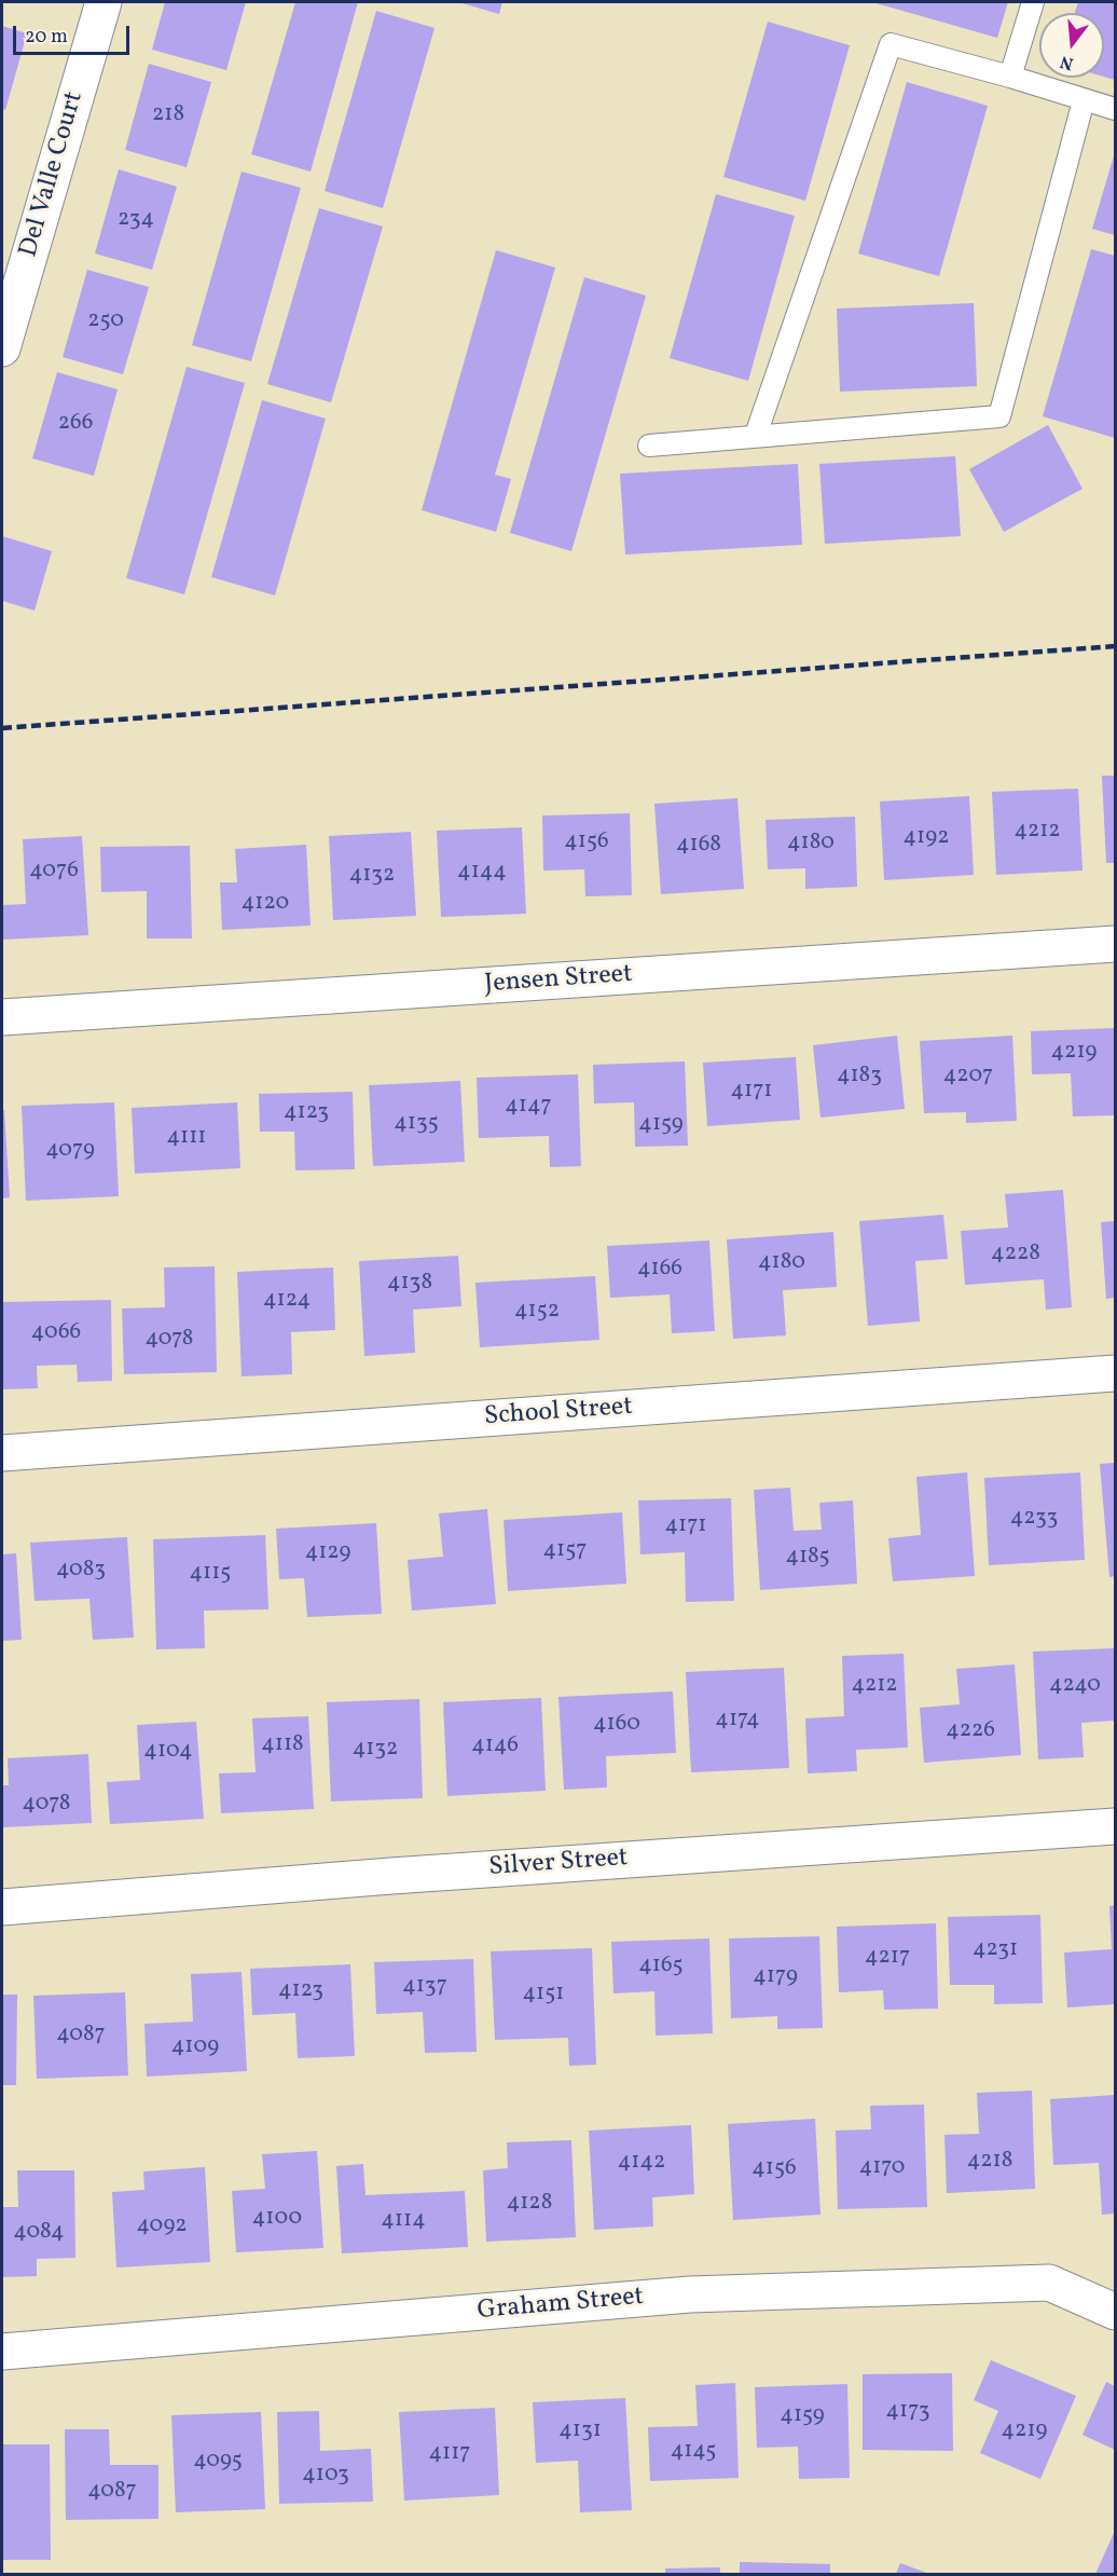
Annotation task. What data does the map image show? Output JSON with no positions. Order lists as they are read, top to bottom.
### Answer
{
  "streets": {
    "street": [
      "Del Valle Court",
      "Jensen Street",
      "School Street",
      "Silver Street",
      "Graham Street"
    ]
  },
  "house_numbers": [
    "218",
    "234",
    "250",
    "266",
    "4212",
    "4192",
    "4156",
    "4180",
    "4168",
    "4076",
    "4144",
    "4132",
    "4120",
    "4219",
    "4183",
    "4207",
    "4171",
    "4147",
    "4123",
    "4135",
    "4159",
    "4111",
    "4079",
    "4228",
    "4180",
    "4166",
    "4138",
    "4124",
    "4152",
    "4066",
    "4078",
    "4233",
    "4171",
    "4157",
    "4129",
    "4185",
    "4083",
    "4115",
    "4212",
    "4240",
    "4174",
    "4160",
    "4226",
    "4118",
    "4146",
    "4132",
    "4104",
    "4078",
    "4231",
    "4217",
    "4165",
    "4179",
    "4137",
    "4123",
    "4151",
    "4087",
    "4109",
    "4218",
    "4142",
    "4170",
    "4156",
    "4128",
    "4100",
    "4114",
    "4092",
    "4084",
    "4173",
    "4159",
    "4131",
    "4219",
    "4145",
    "4117",
    "4095",
    "4103",
    "4087"
  ],
  "scale_bar": "20 m",
  "north": "bottom"
}
